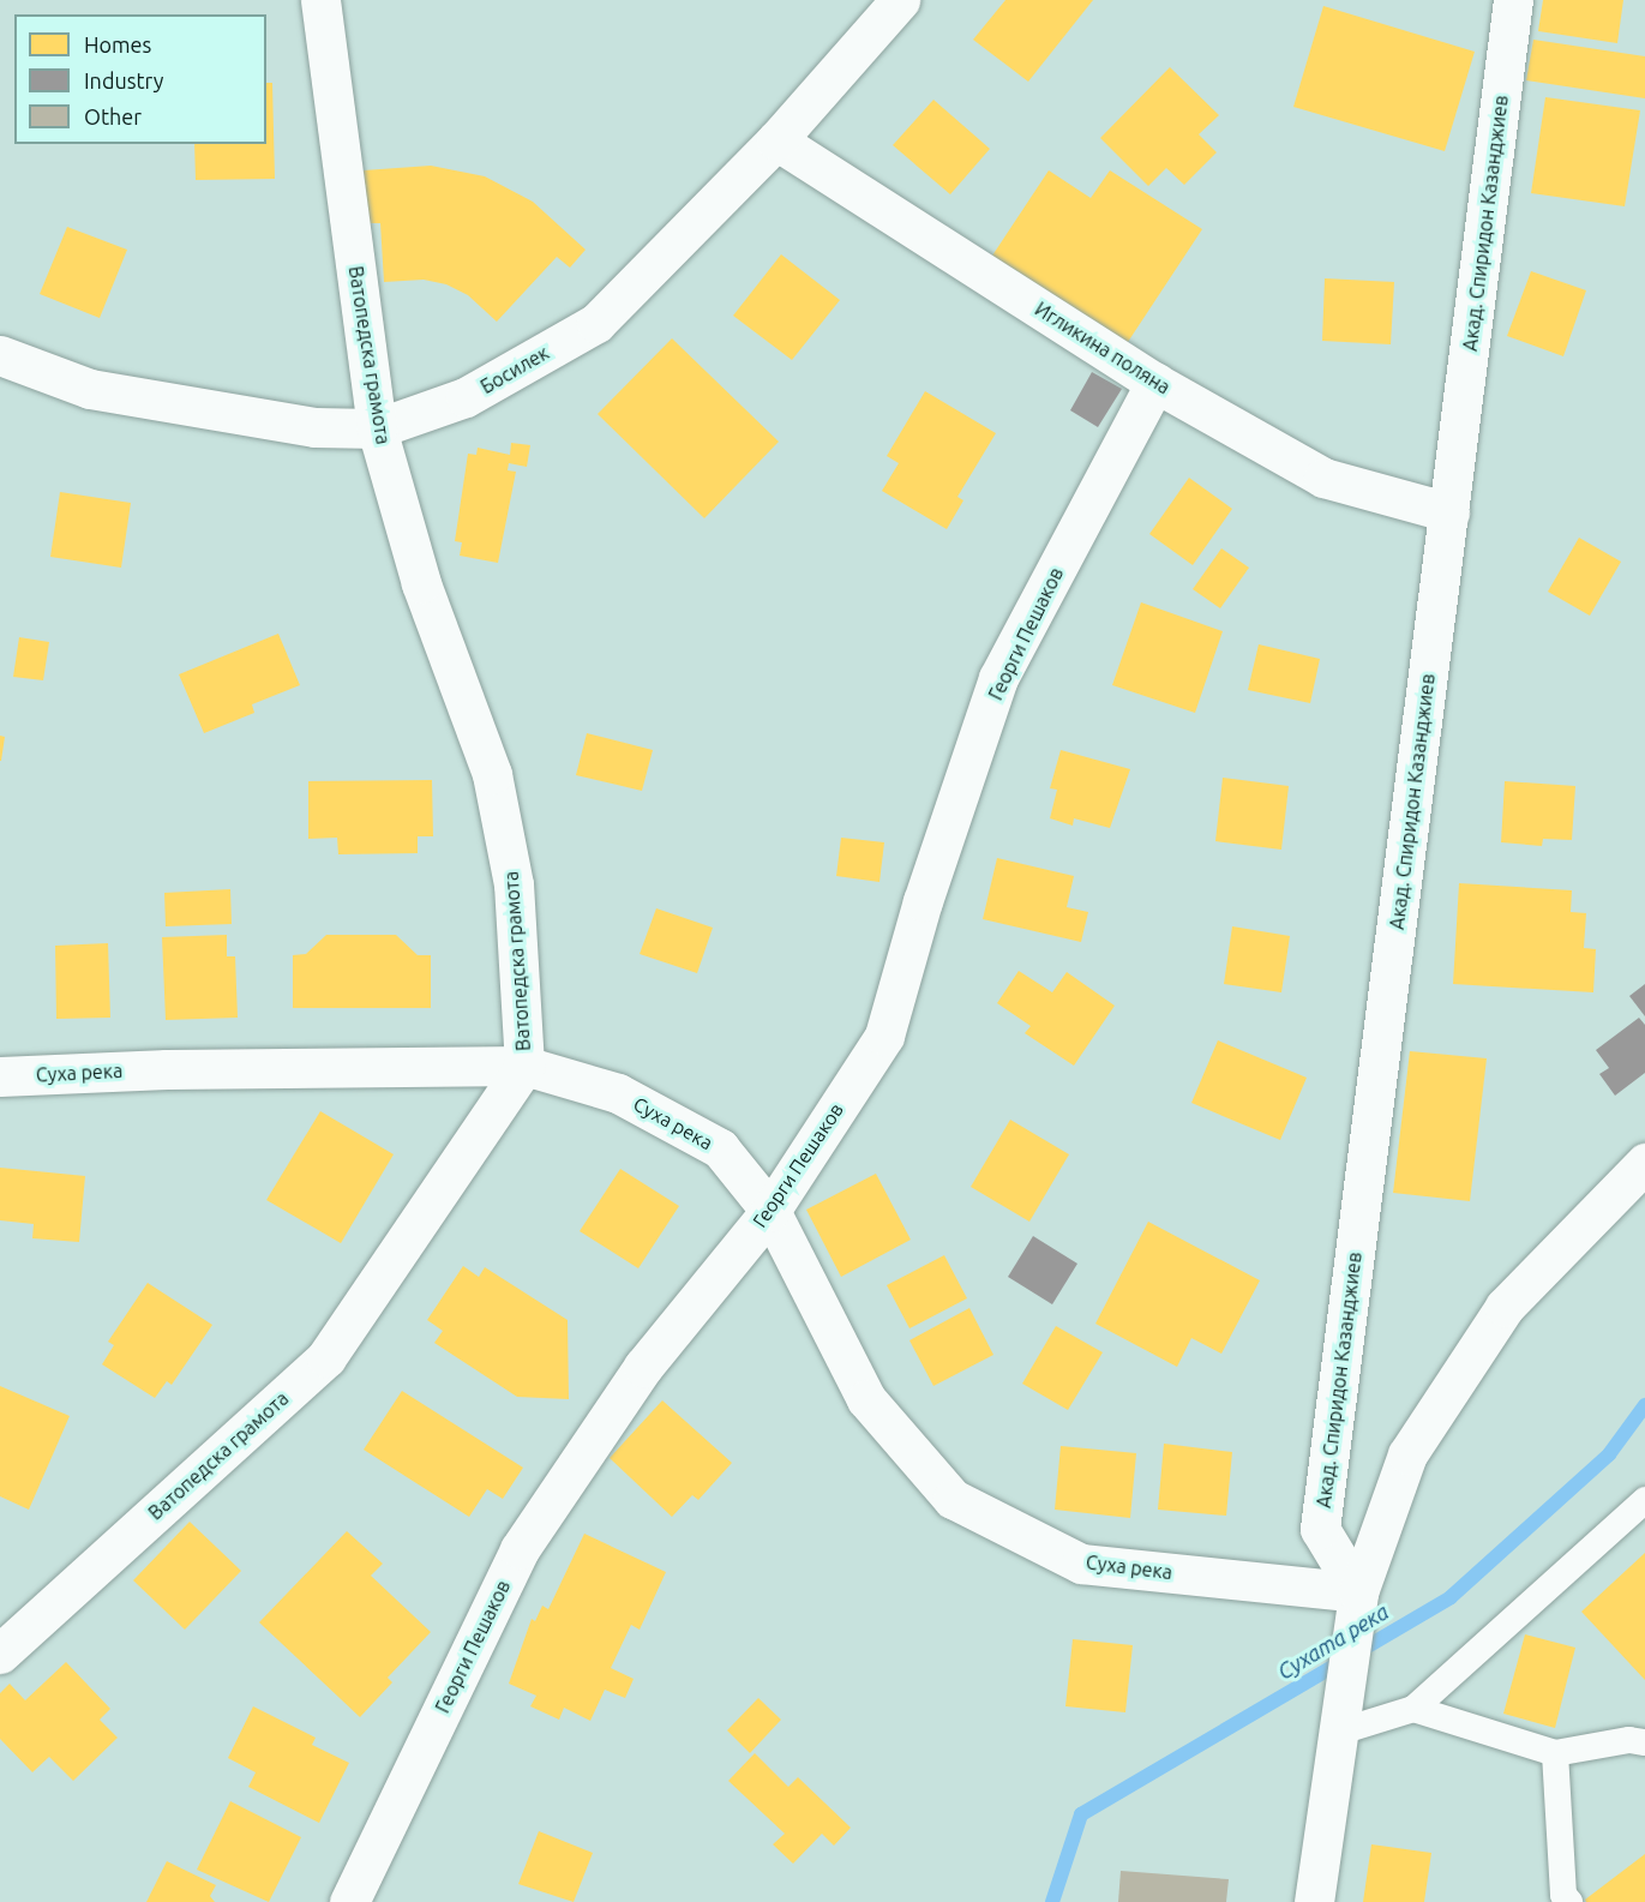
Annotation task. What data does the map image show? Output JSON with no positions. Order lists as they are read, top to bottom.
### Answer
{
  "streets": {
    "street": [
      "Акад. Спиридон Казанджиев",
      "Игликина поляна",
      "Ватопедска грамота",
      "Босилек",
      "Георги Пешаков",
      "Суха река"
    ]
  },
  "crossings": [
    ["Акад. Спиридон Казанджиев", "Игликина поляна"],
    ["Акад. Спиридон Казанджиев", "Суха река"],
    ["Игликина поляна", "Босилек"],
    ["Игликина поляна", "Георги Пешаков"],
    ["Ватопедска грамота", "Босилек"],
    ["Ватопедска грамота", "Суха река"],
    ["Георги Пешаков", "Суха река"]
  ],
  "water": ["Сухата река"],
  "legend": ["Homes", "Industry", "Other"]
}
